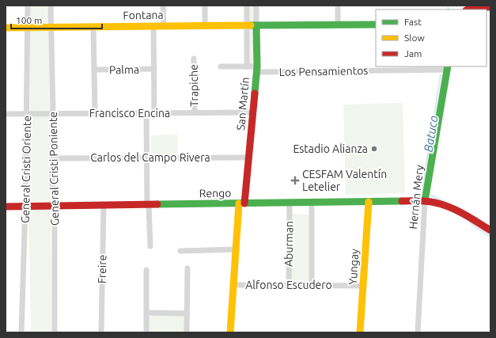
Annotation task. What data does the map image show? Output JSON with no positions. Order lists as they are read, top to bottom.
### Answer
{
  "streets": {
    "main road": [
      "Fontana",
      "San Martín",
      "Rengo",
      "Hernán Mery",
      "Yungay"
    ],
    "street": [
      "Palma",
      "Los Pensamientos",
      "Trapiche",
      "Francisco Encina",
      "Carlos del Campo Rivera",
      "General Cristi Poniente",
      "General Cristi Oriente",
      "Aburman",
      "Freire",
      "Alfonso Escudero"
    ]
  },
  "crossings": [
    ["Fontana", "San Martín"],
    ["Fontana", "General Cristi Poniente"],
    ["Fontana", "General Cristi Oriente"],
    ["Los Pensamientos", "San Martín"],
    ["Los Pensamientos", "Hernán Mery"],
    ["Trapiche", "Francisco Encina"],
    ["San Martín", "Francisco Encina"],
    ["San Martín", "Carlos del Campo Rivera"],
    ["San Martín", "Rengo"],
    ["San Martín", "Alfonso Escudero"],
    ["Francisco Encina", "General Cristi Poniente"],
    ["Francisco Encina", "General Cristi Oriente"],
    ["Carlos del Campo Rivera", "General Cristi Poniente"],
    ["General Cristi Poniente", "Rengo"],
    ["General Cristi Oriente", "Rengo"],
    ["Rengo", "Hernán Mery"],
    ["Rengo", "Aburman"],
    ["Rengo", "Yungay"],
    ["Rengo", "Freire"],
    ["Aburman", "Alfonso Escudero"],
    ["Yungay", "Alfonso Escudero"]
  ],
  "water": ["Batuco"],
  "places": {
    "other": ["Estadio Alianza"],
    "health": ["CESFAM Valentín Letelier"]
  },
  "legend": ["Fast", "Slow", "Jam"],
  "scale_bar": "100 m"
}
